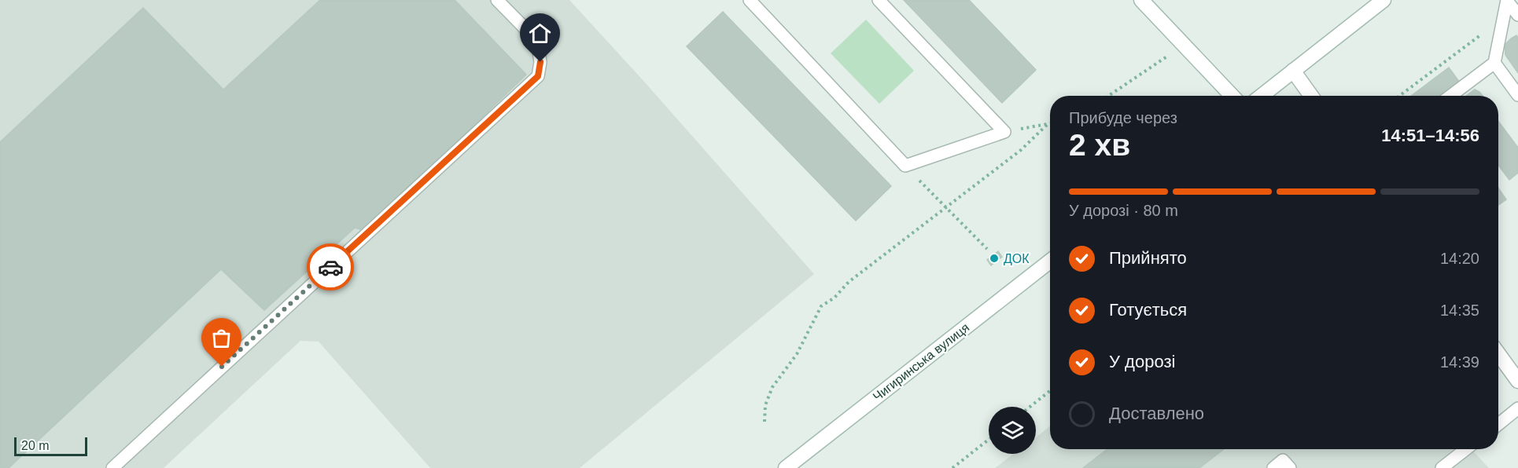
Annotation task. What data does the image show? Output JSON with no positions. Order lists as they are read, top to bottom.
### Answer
{
  "streets": {
    "main road": ["Чигиринська вулиця"]
  },
  "places": ["ДОК"],
  "scale_bar": "20 m",
  "page": {
    "heading": ["2 хв", "Прибуде через", "14:51–14:56"],
    "bar": "У дорозі · 80 m",
    "list": [
      ["Прийнято", "14:20"],
      ["Готується", "14:35"],
      ["У дорозі", "14:39"],
      "Доставлено"
    ],
    "scale": "20 m"
  }
}
